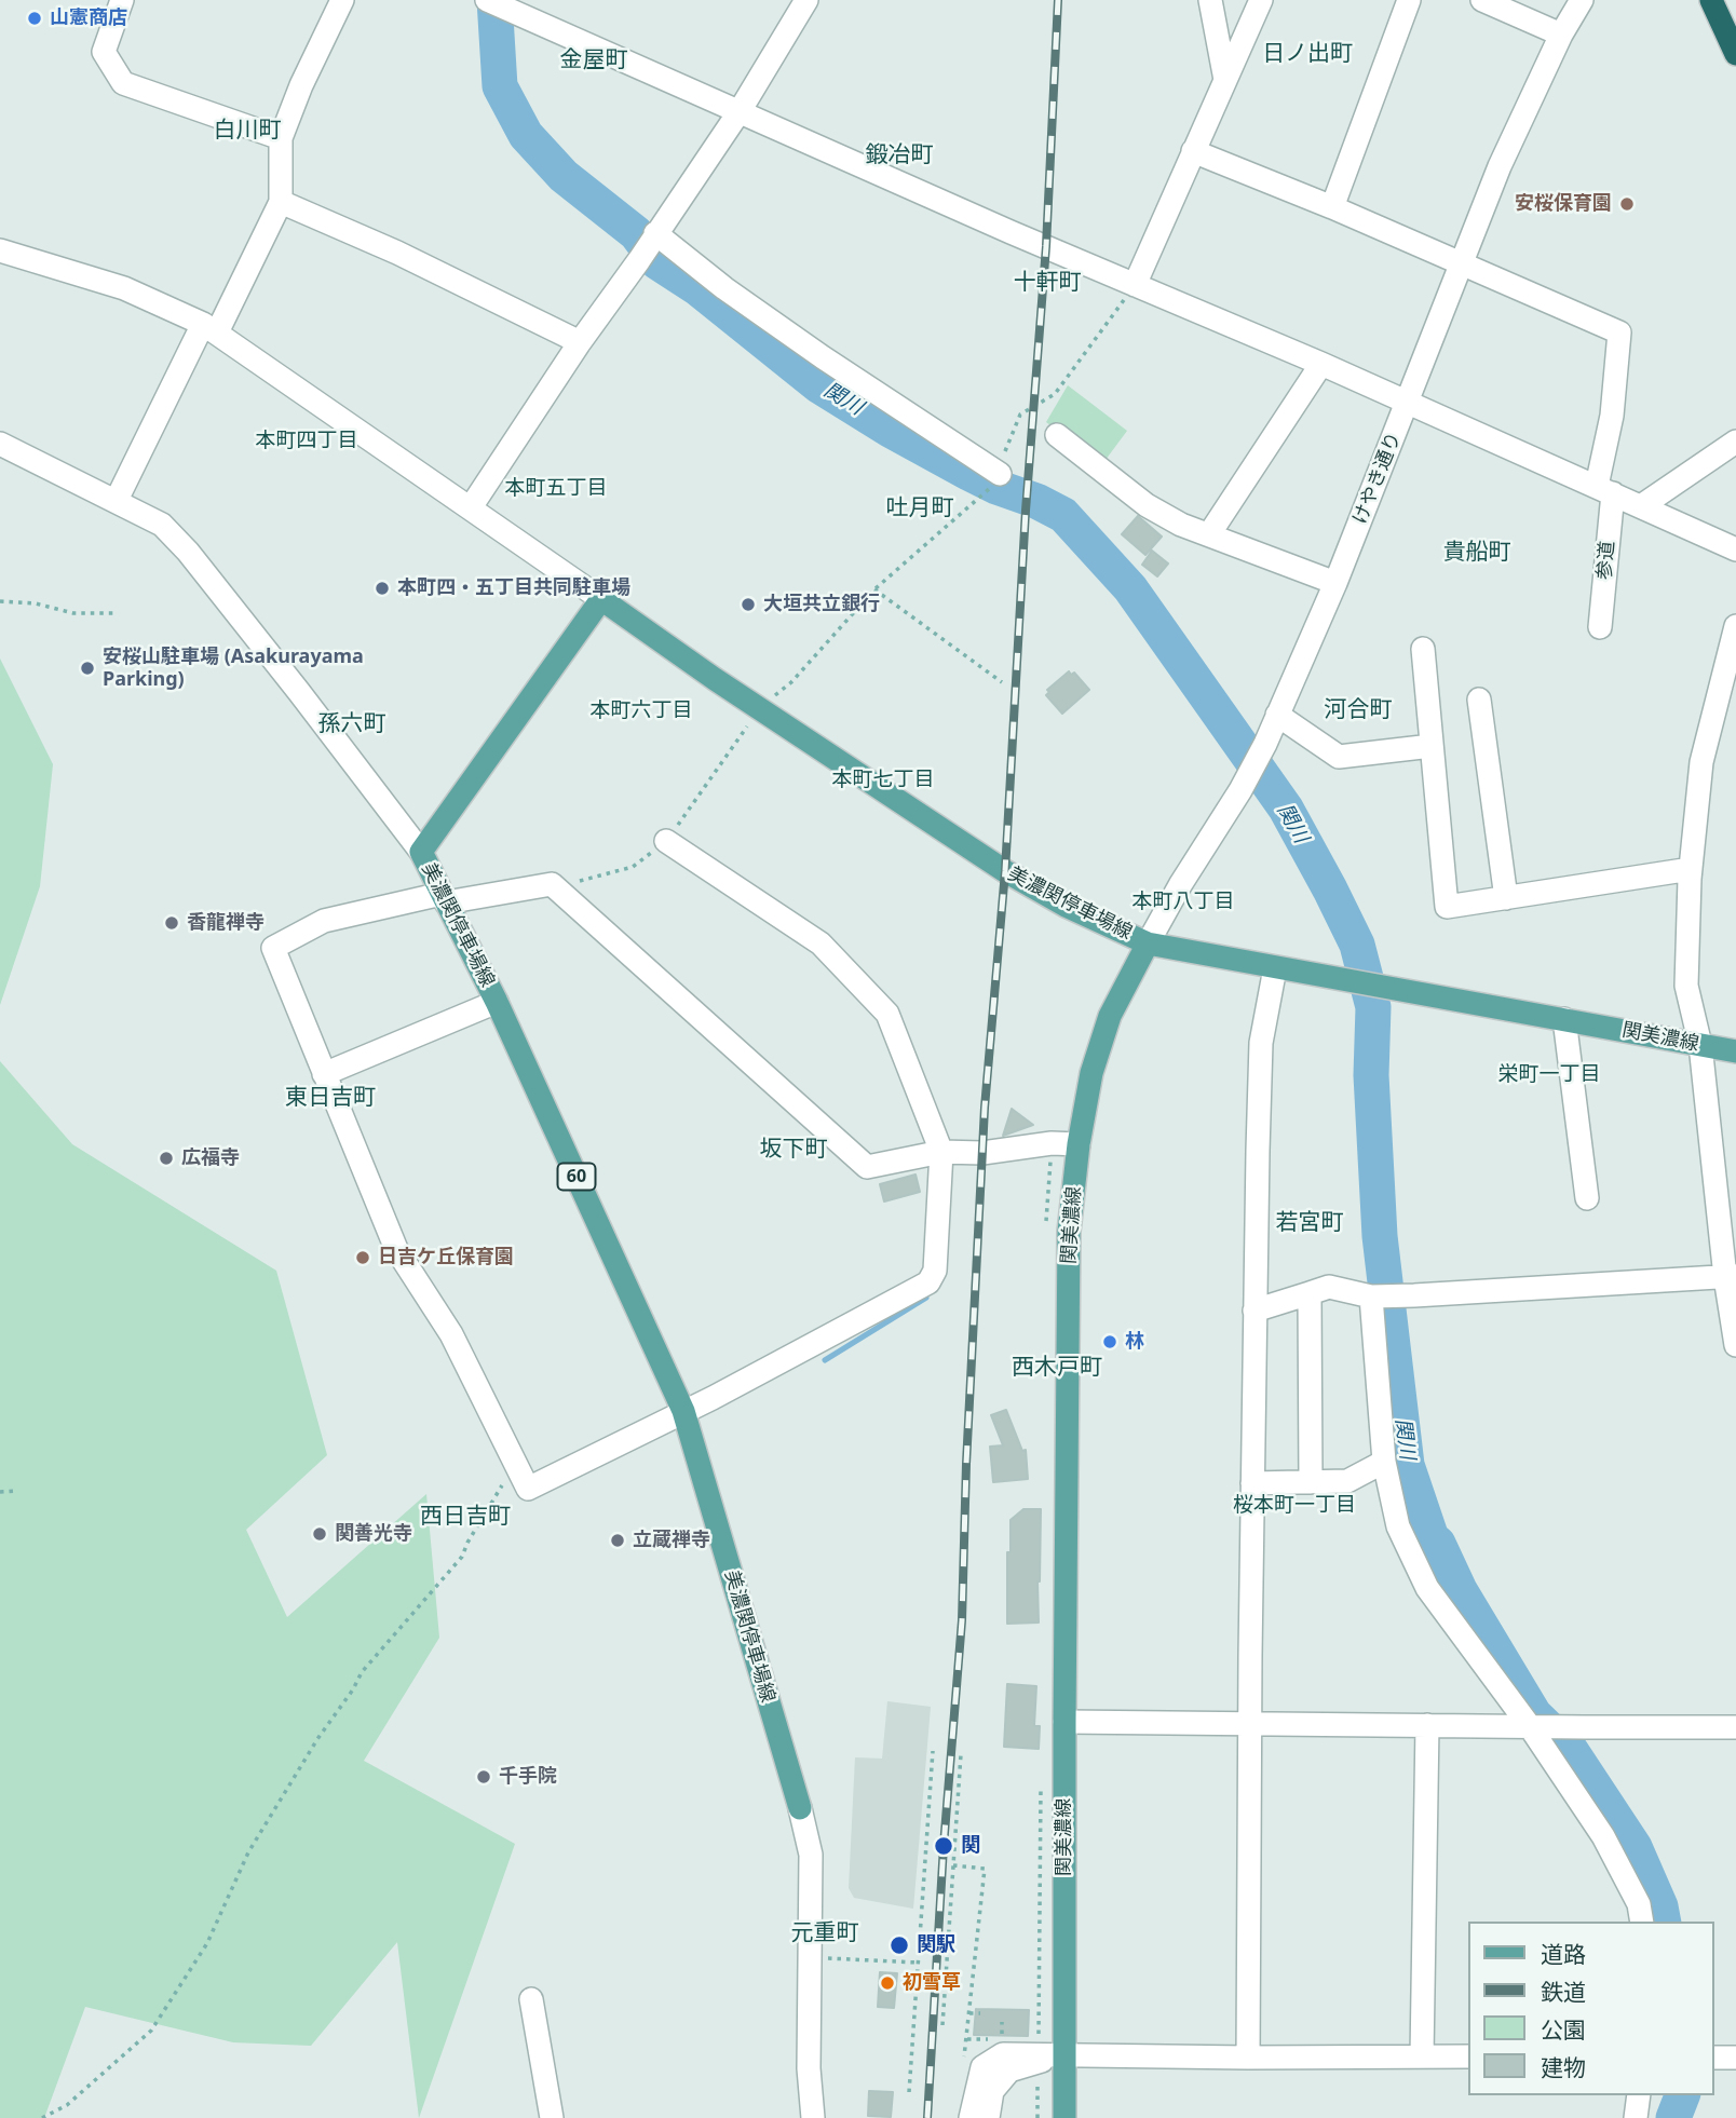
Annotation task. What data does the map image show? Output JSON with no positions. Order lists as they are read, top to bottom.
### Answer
{
  "streets": {
    "main road": ["美濃関停車場線", "関美濃線", "60"],
    "street": ["けやき通り", "参道"]
  },
  "crossings": [
    ["けやき通り", "参道"],
    ["けやき通り", "美濃関停車場線"],
    ["けやき通り", "関美濃線"],
    ["美濃関停車場線", "関美濃線"]
  ],
  "districts": [
    "日ノ出町",
    "金屋町",
    "白川町",
    "鍛冶町",
    "十軒町",
    "本町四丁目",
    "本町五丁目",
    "吐月町",
    "貴船町",
    "河合町",
    "本町六丁目",
    "孫六町",
    "本町七丁目",
    "本町八丁目",
    "栄町一丁目",
    "東日吉町",
    "坂下町",
    "若宮町",
    "西木戸町",
    "桜本町一丁目",
    "西日吉町",
    "元重町"
  ],
  "water": ["関川"],
  "places": [
    "山憲商店",
    "安桜保育園",
    "本町四・五丁目共同駐車場",
    "大垣共立銀行",
    "安桜山駐車場 (Asakurayama Parking)",
    "香龍禅寺",
    "広福寺",
    "日吉ケ丘保育園",
    "林",
    "関善光寺",
    "立蔵禅寺",
    "千手院",
    "関",
    "関駅",
    "初雪草"
  ],
  "legend": [
    "道路",
    "鉄道",
    "公園",
    "建物"
  ]
}
